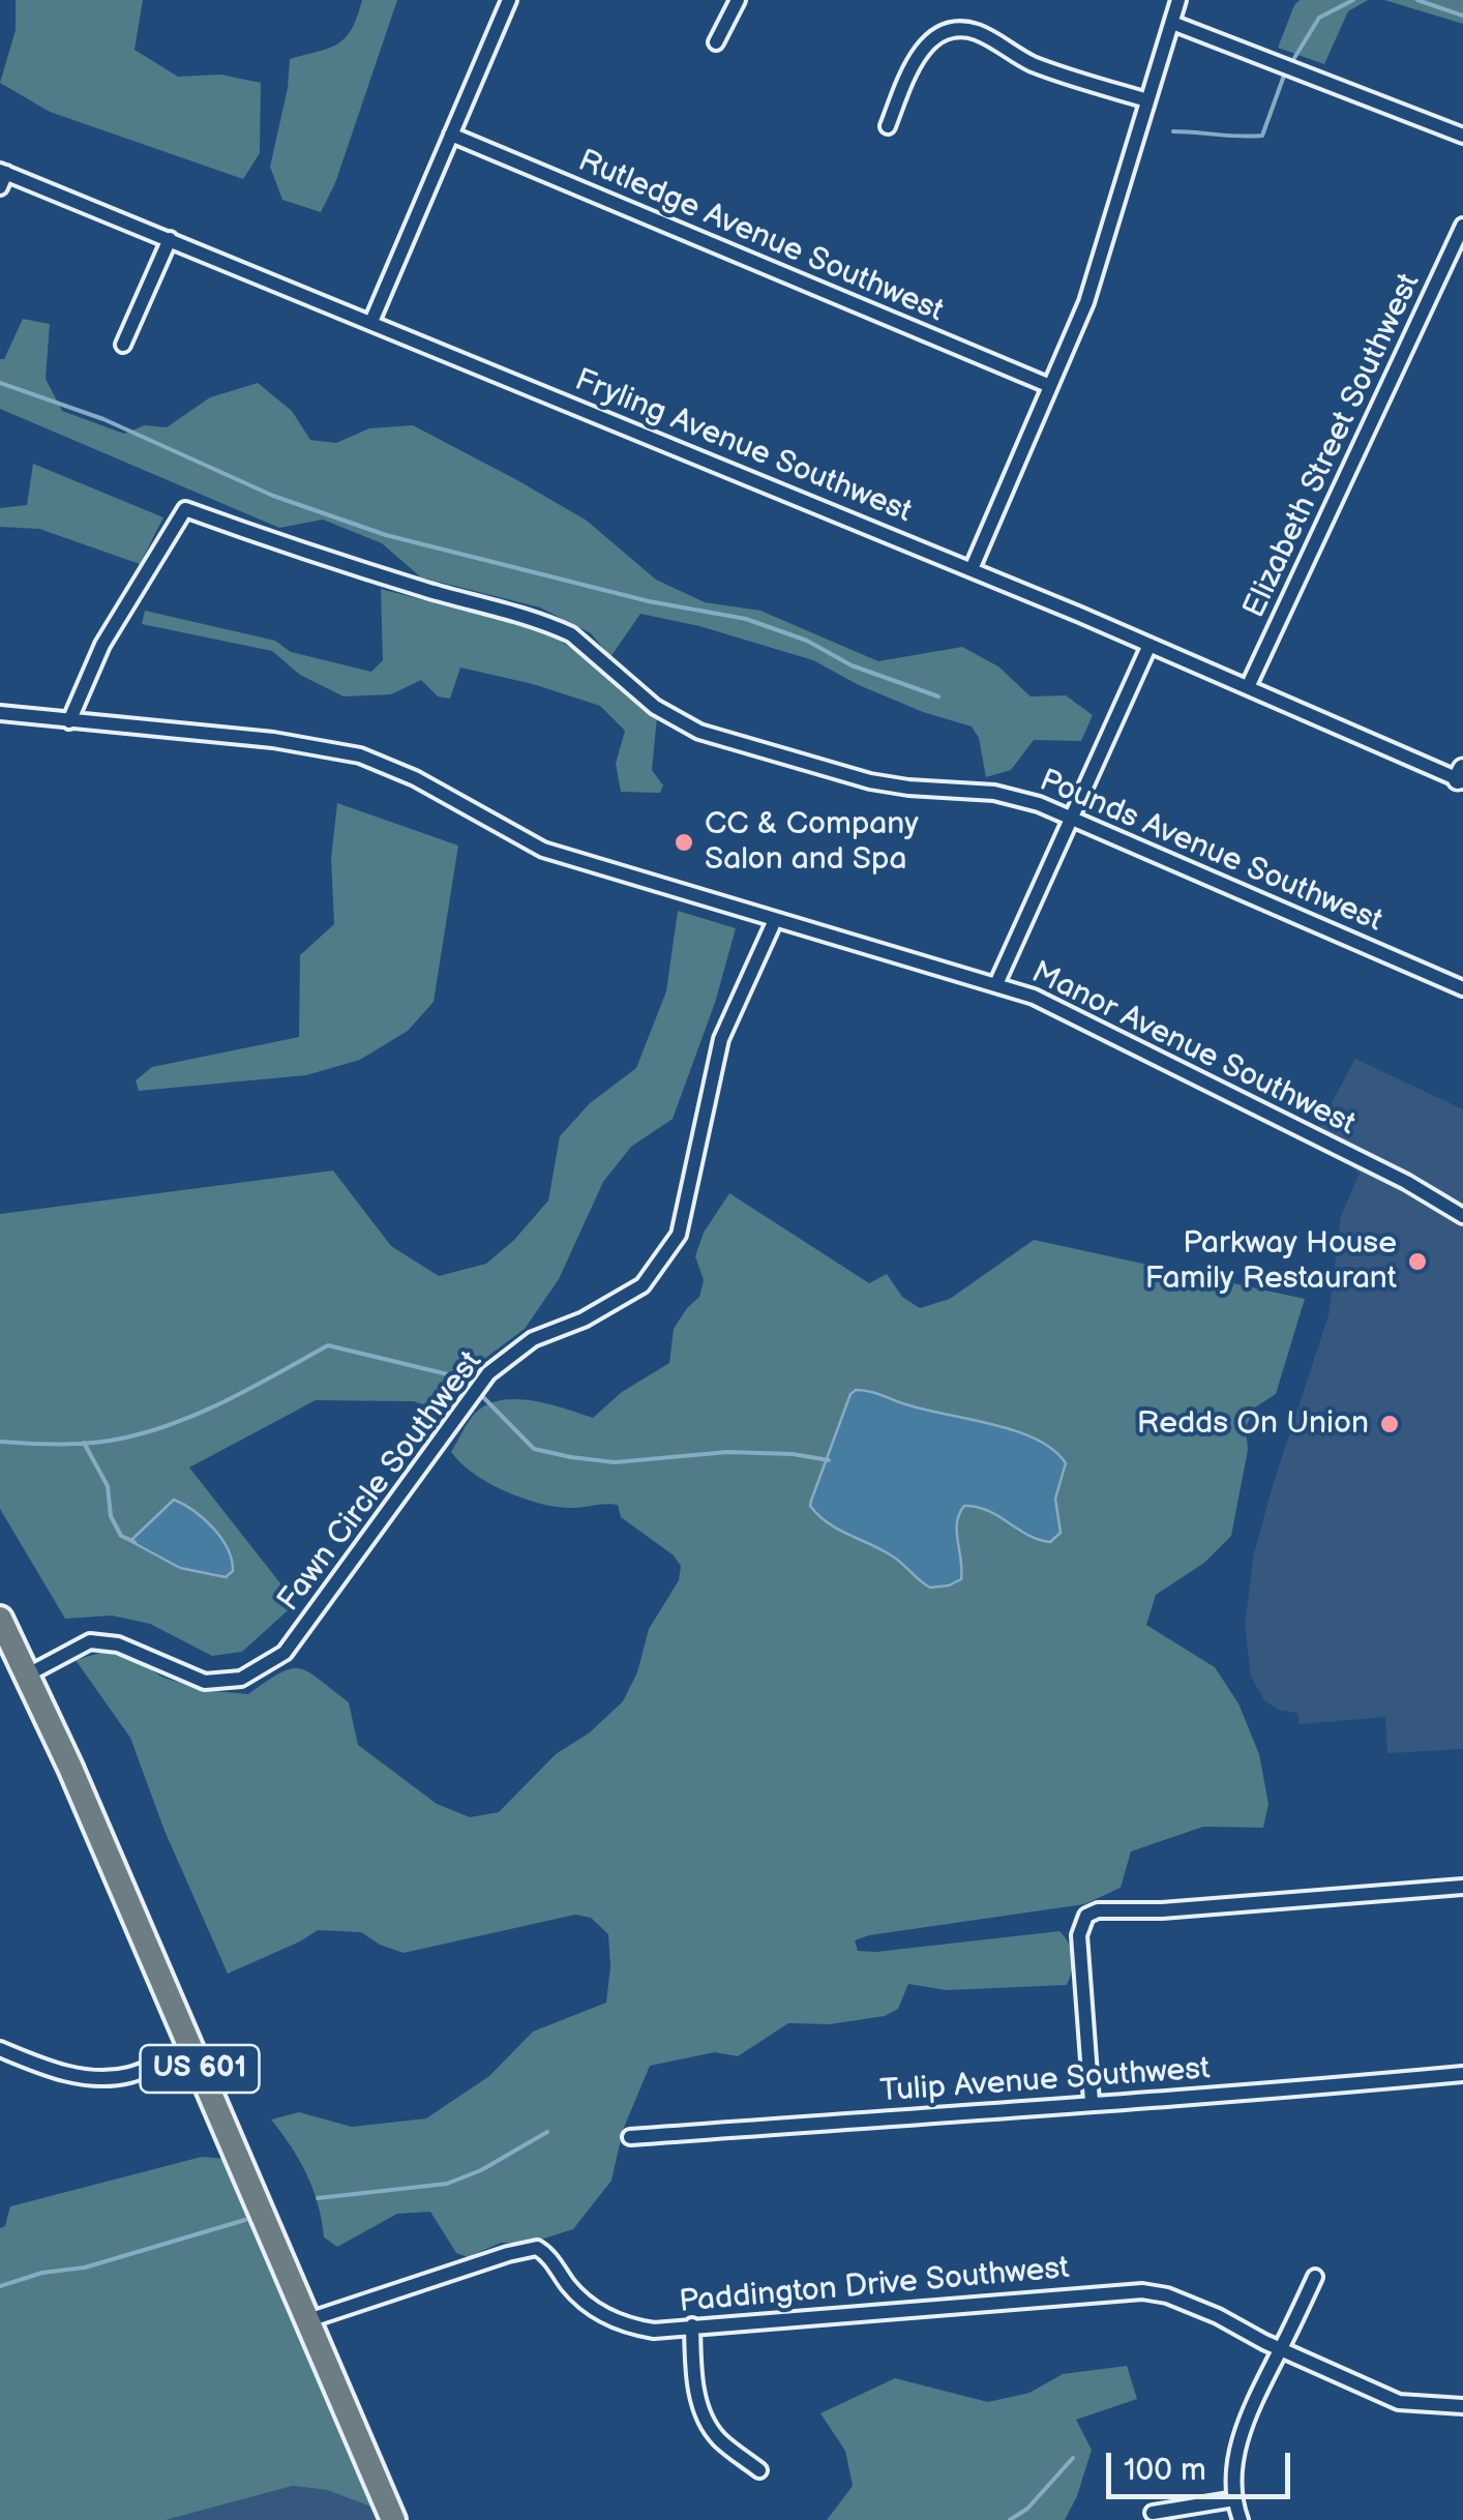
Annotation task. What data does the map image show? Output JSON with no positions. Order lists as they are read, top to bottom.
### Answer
{
  "streets": {
    "highway": ["US 601"],
    "street": [
      "Rutledge Avenue Southwest",
      "Elizabeth Street Southwest",
      "Fryling Avenue Southwest",
      "Pounds Avenue Southwest",
      "Manor Avenue Southwest",
      "Fawn Circle Southwest",
      "Tulip Avenue Southwest",
      "Paddington Drive Southwest"
    ]
  },
  "crossings": [
    ["Elizabeth Street Southwest", "Fryling Avenue Southwest"],
    ["Pounds Avenue Southwest", "Manor Avenue Southwest"],
    ["Manor Avenue Southwest", "Fawn Circle Southwest"],
    ["Fawn Circle Southwest", "US 601"],
    ["US 601", "Paddington Drive Southwest"]
  ],
  "places": ["CC & Company Salon and Spa", "Parkway House Family Restaurant", "Redds On Union"],
  "scale_bar": "100 m"
}
